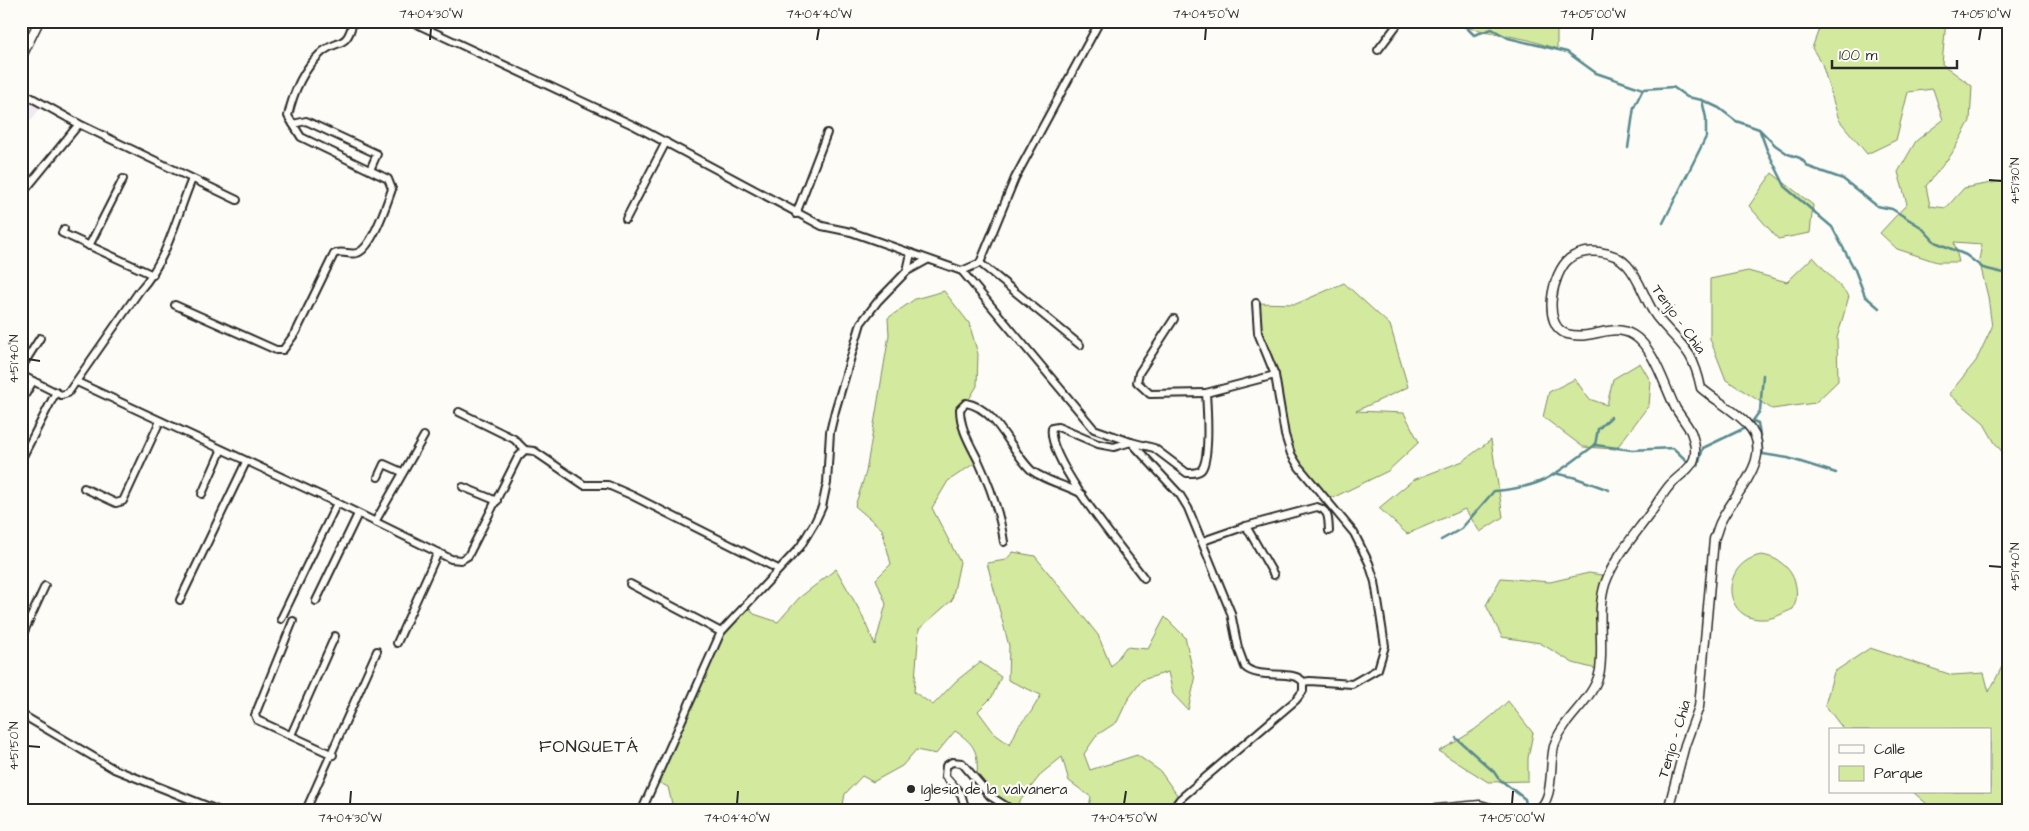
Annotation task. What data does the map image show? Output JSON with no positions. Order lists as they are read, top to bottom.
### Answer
{
  "streets": {
    "street": ["Tenjo - Chia"]
  },
  "districts": ["FONQUETÁ"],
  "places": ["Iglesia de la valvanera"],
  "legend": ["Calle", "Parque"],
  "scale_bar": "100 m",
  "coordinates": [
    "74°04'30\"W",
    "74°04'40\"W",
    "74°04'50\"W",
    "74°05'00\"W",
    "74°05'10\"W",
    "4°51'30\"N",
    "4°51'40\"N",
    "4°51'50\"N"
  ]
}
